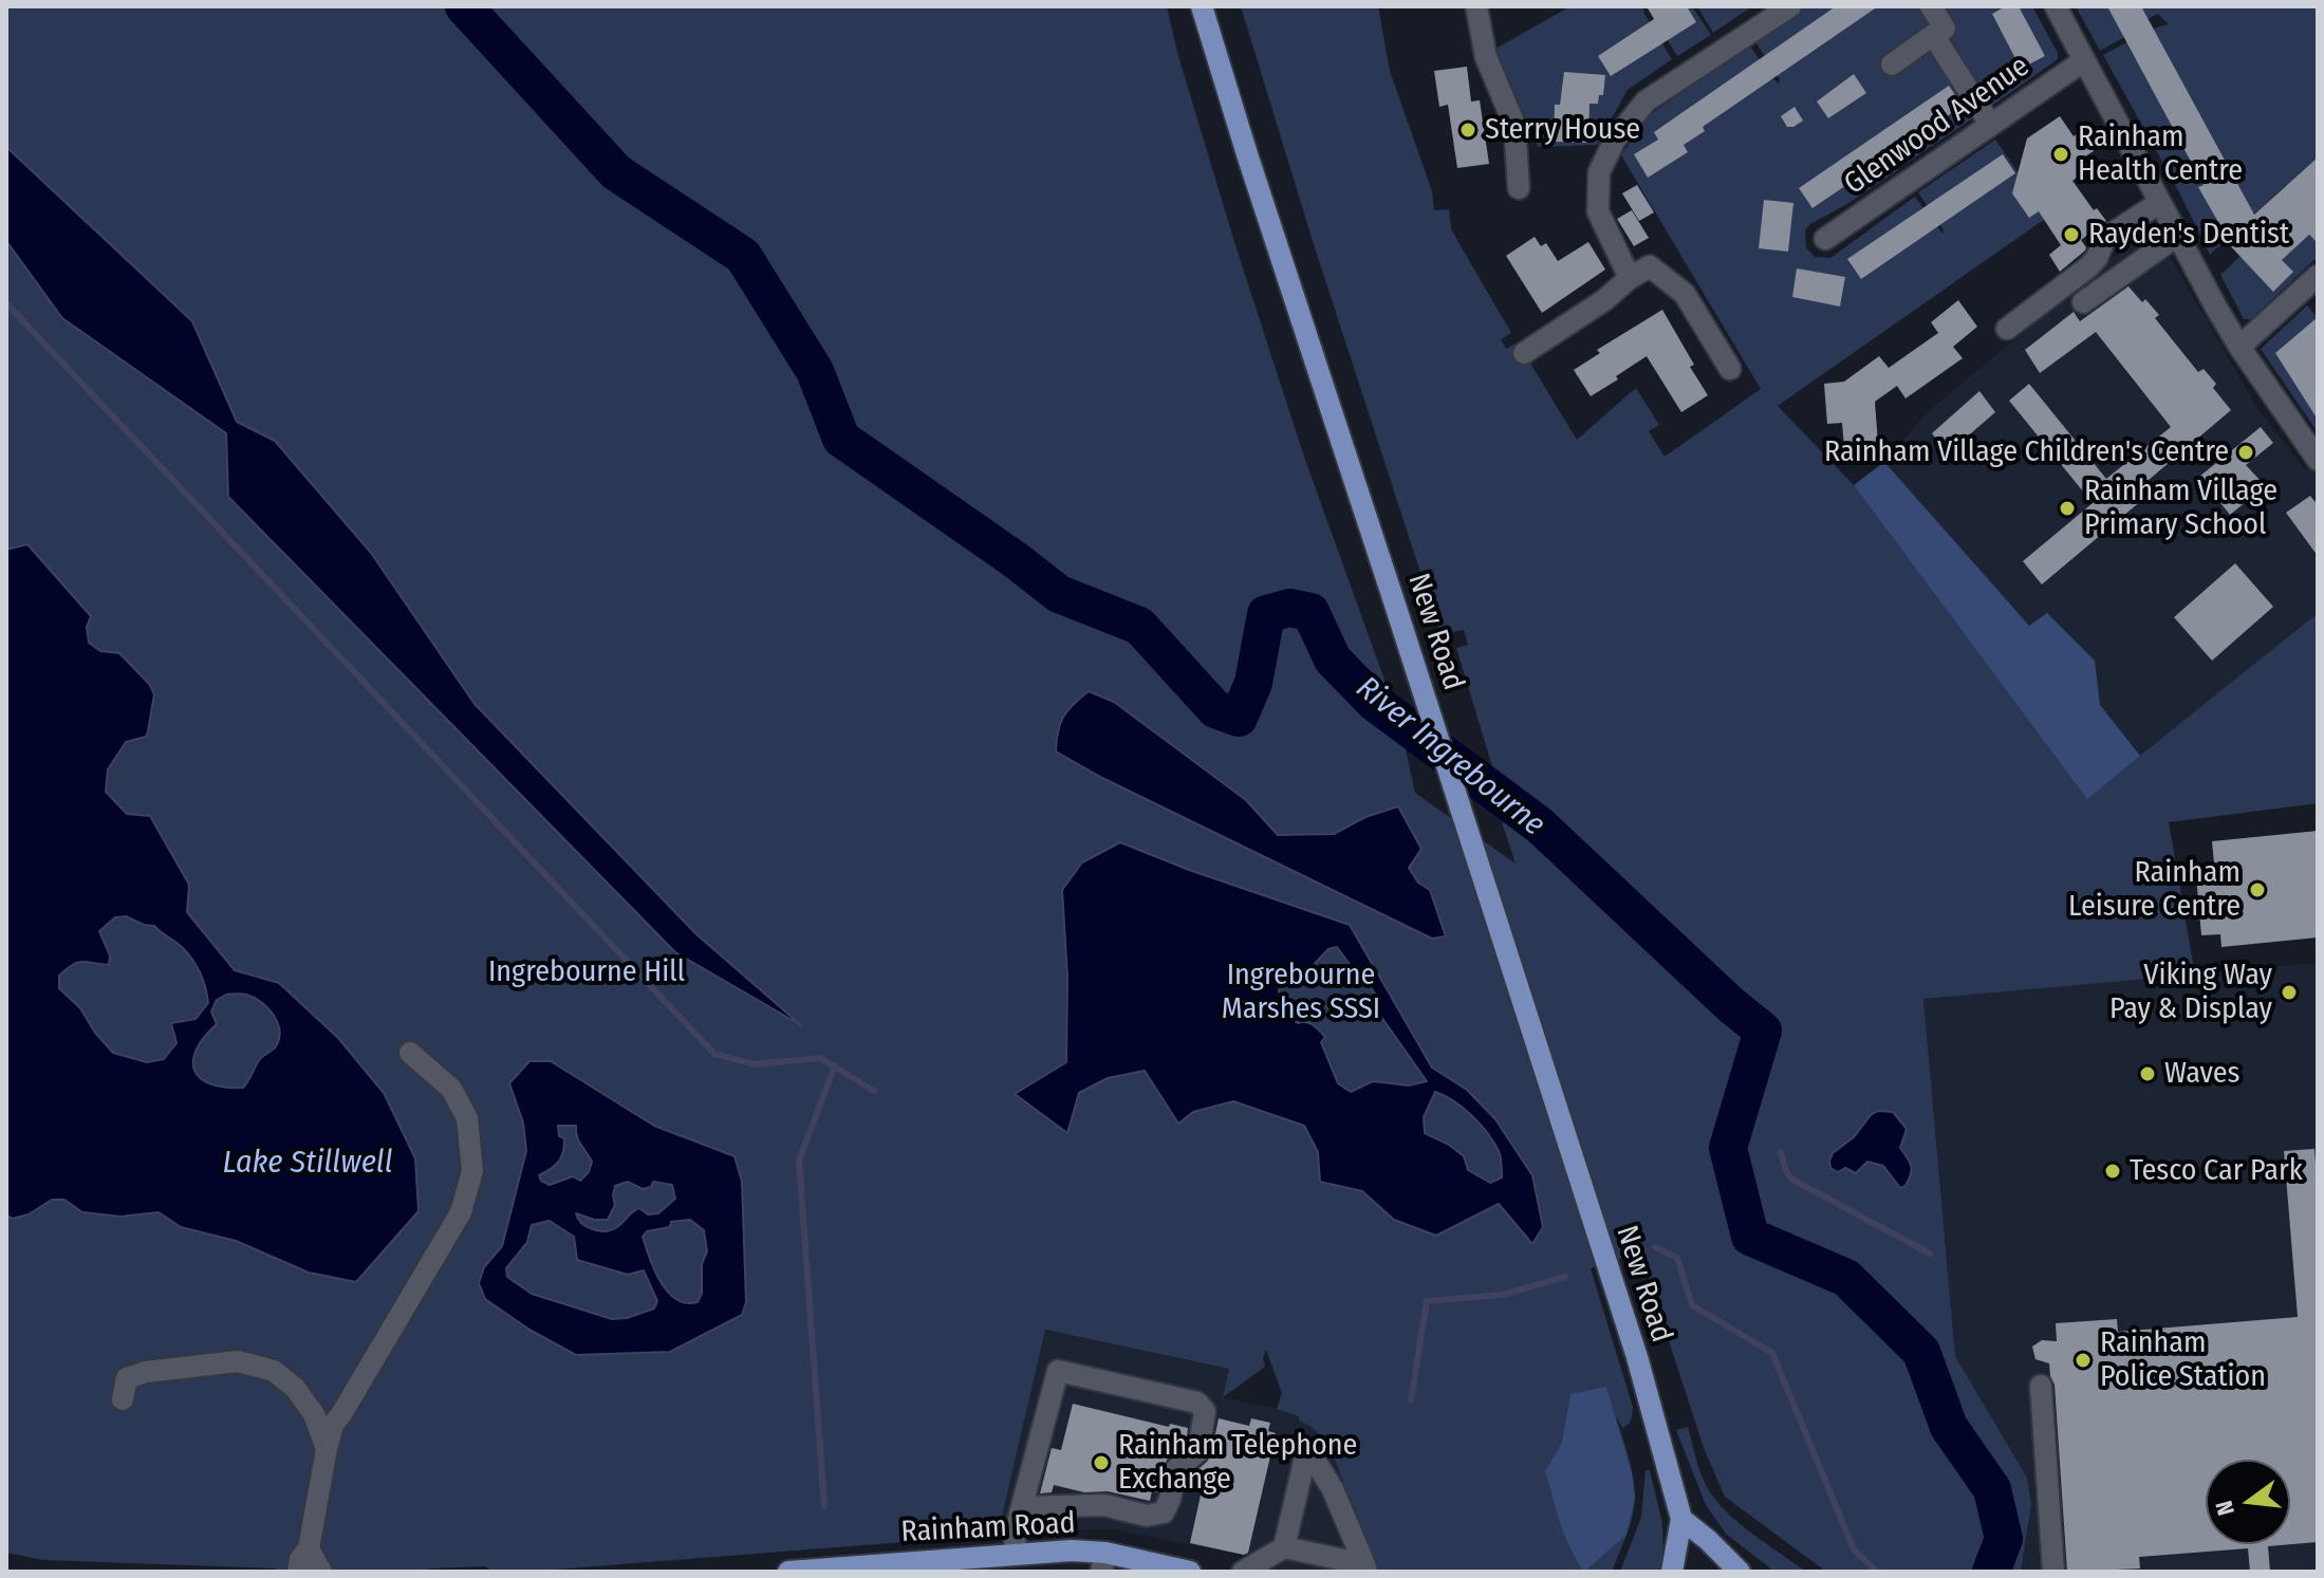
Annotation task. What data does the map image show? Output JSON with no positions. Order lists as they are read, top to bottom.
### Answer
{
  "streets": {
    "main road": ["New Road", "Rainham Road"],
    "street": ["Glenwood Avenue"]
  },
  "water": ["River Ingrebourne", "Lake Stillwell"],
  "parks": ["Ingrebourne Hill", "Ingrebourne Marshes SSSI"],
  "places": [
    "Sterry House",
    "Rainham Health Centre",
    "Rayden's Dentist",
    "Rainham Village Children's Centre",
    "Rainham Village Primary School",
    "Rainham Leisure Centre",
    "Viking Way Pay & Display",
    "Waves",
    "Tesco Car Park",
    "Rainham Police Station",
    "Rainham Telephone Exchange"
  ],
  "north": "left"
}
